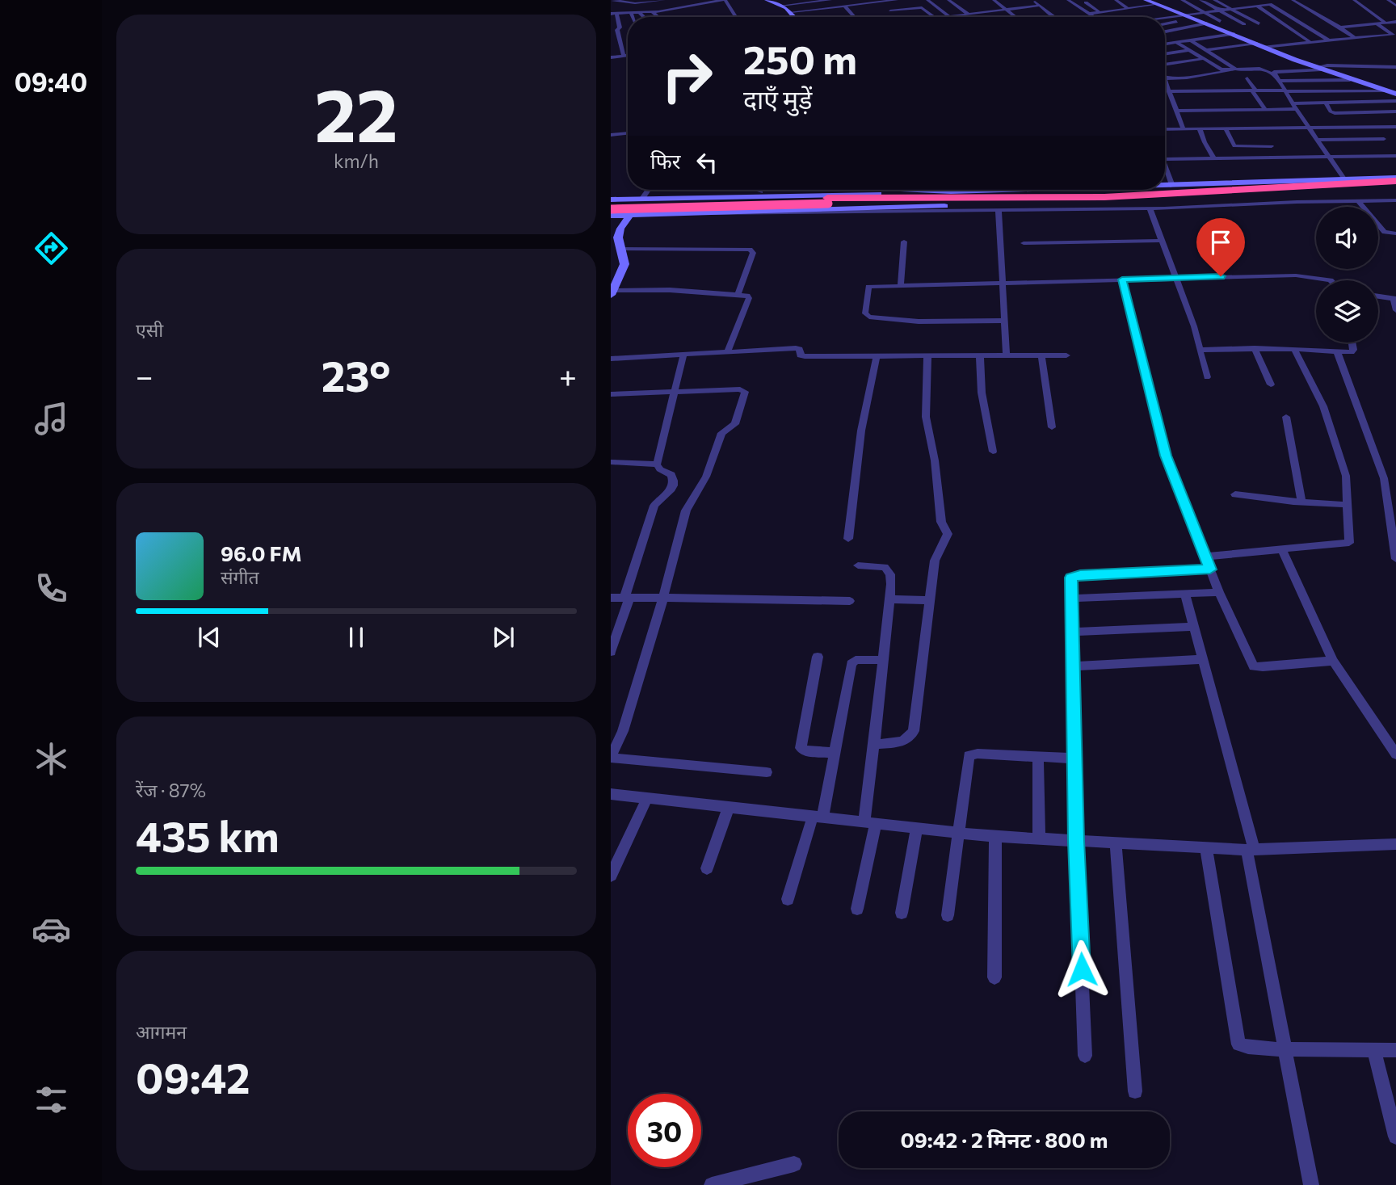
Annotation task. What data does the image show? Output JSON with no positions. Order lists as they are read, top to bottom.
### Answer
{
  "page": {
    "tabs": "09:40",
    "tile": [
      ["22", "km/h"],
      "एसी",
      ["रेंज · 87%", "435 km"],
      ["आगमन", "09:42"]
    ],
    "turn": ["250 m", "दाएँ मुड़ें"],
    "then": "फिर",
    "heat": ["−", "23°", "+"],
    "song": ["96.0 FM", "संगीत"],
    "limit": "30",
    "trip": "09:42 · 2 मिनट · 800 m"
  }
}
